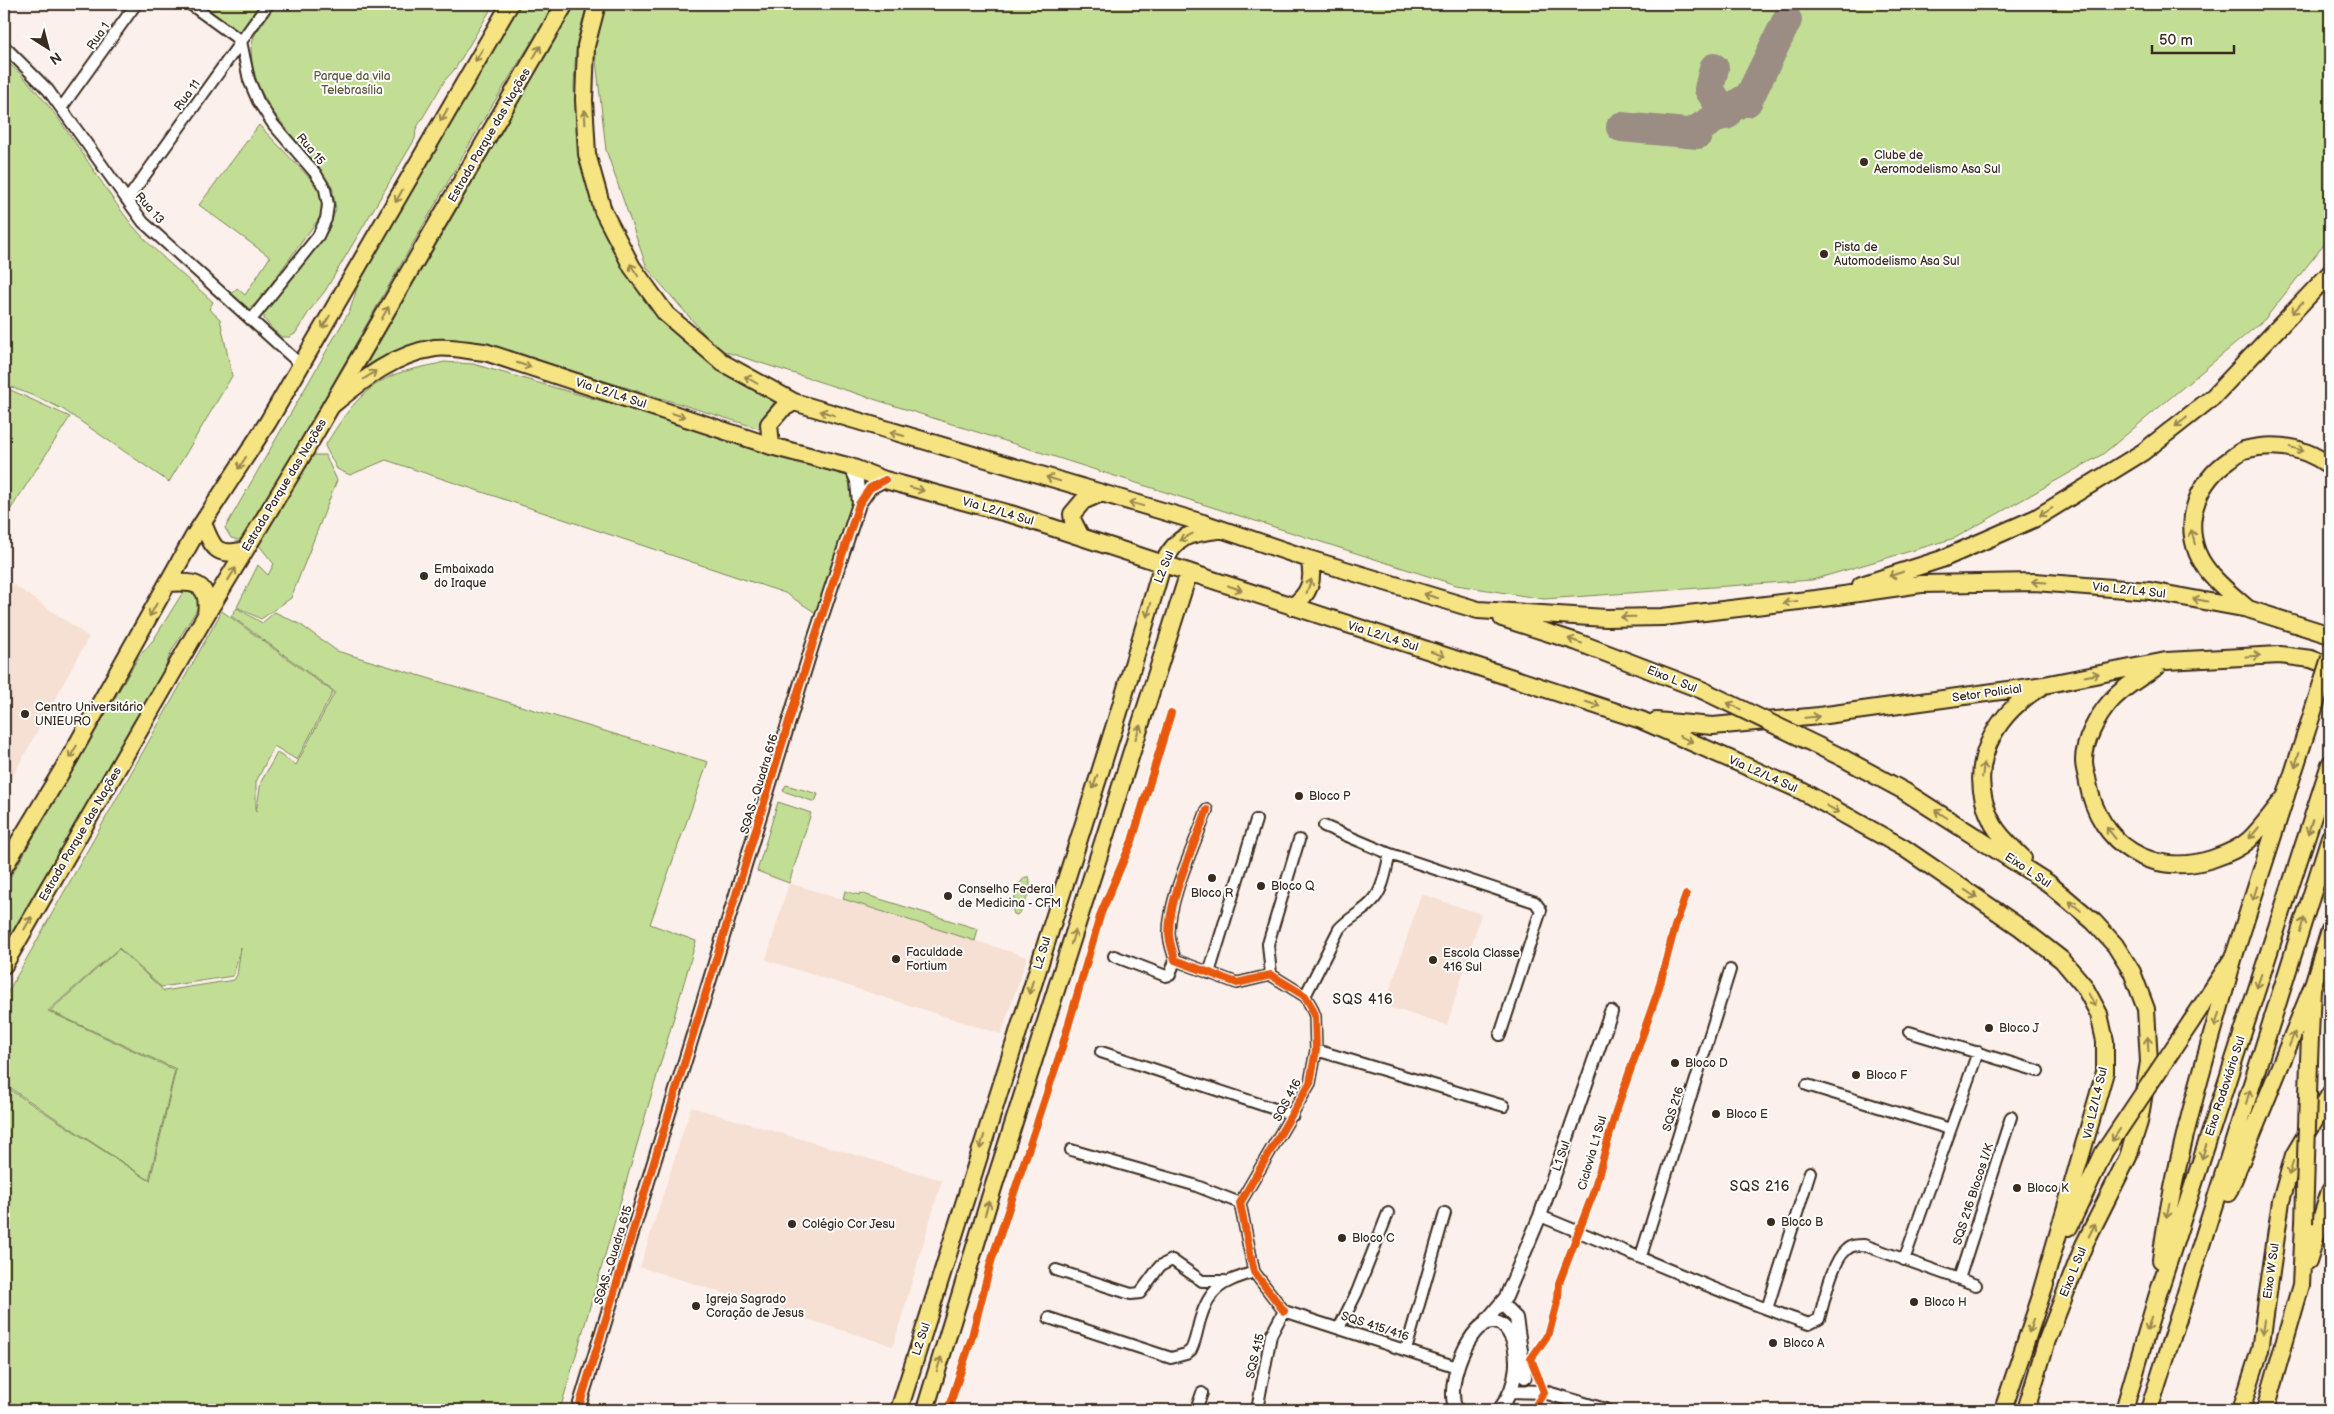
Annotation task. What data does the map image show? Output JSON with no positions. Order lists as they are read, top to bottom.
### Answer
{
  "streets": {
    "main road": [
      "Estrada Parque das Nações",
      "Via L2/L4 Sul",
      "L2 Sul",
      "Eixo L Sul",
      "Setor Policial",
      "Eixo Rodoviário Sul",
      "Eixo W Sul"
    ],
    "street": [
      "Rua 1",
      "Rua 11",
      "Rua 15",
      "Rua 13",
      "SGAS - Quadra 616",
      "SQS 416",
      "SQS 216",
      "L1 Sul",
      "SQS 216 Blocos I/K",
      "SGAS - Quadra 615",
      "SQS 415/416",
      "SQS 415"
    ],
    "cycle path": ["Ciclovia L1 Sul"]
  },
  "crossings": [
    ["Rua 1", "Rua 13"],
    ["Rua 11", "Rua 15"],
    ["Rua 11", "Rua 13"],
    ["Estrada Parque das Nações", "Via L2/L4 Sul"],
    ["Rua 15", "Rua 13"],
    ["Via L2/L4 Sul", "L2 Sul"],
    ["Via L2/L4 Sul", "Eixo L Sul"],
    ["Via L2/L4 Sul", "Setor Policial"],
    ["Via L2/L4 Sul", "SGAS - Quadra 616"],
    ["SGAS - Quadra 616", "SGAS - Quadra 615"],
    ["L1 Sul", "SQS 415/416"],
    ["SQS 415/416", "SQS 415"]
  ],
  "one_way": ["Setor Policial"],
  "districts": ["SQS 416", "SQS 216"],
  "parks": ["Parque da vila Telebrasília"],
  "places": [
    "Clube de Aeromodelismo Asa Sul",
    "Pista de Automodelismo Asa Sul",
    "Embaixada do Iraque",
    "Centro Universitário UNIEURO",
    "Bloco P",
    "Bloco R",
    "Bloco Q",
    "Conselho Federal de Medicina - CFM",
    "Faculdade Fortium",
    "Escola Classe 416 Sul",
    "Bloco J",
    "Bloco D",
    "Bloco F",
    "Bloco E",
    "Bloco K",
    "Bloco B",
    "Colégio Cor Jesu",
    "Bloco C",
    "Bloco H",
    "Igreja Sagrado Coração de Jesus",
    "Bloco A"
  ],
  "scale_bar": "50 m",
  "north": "bottom right"
}
